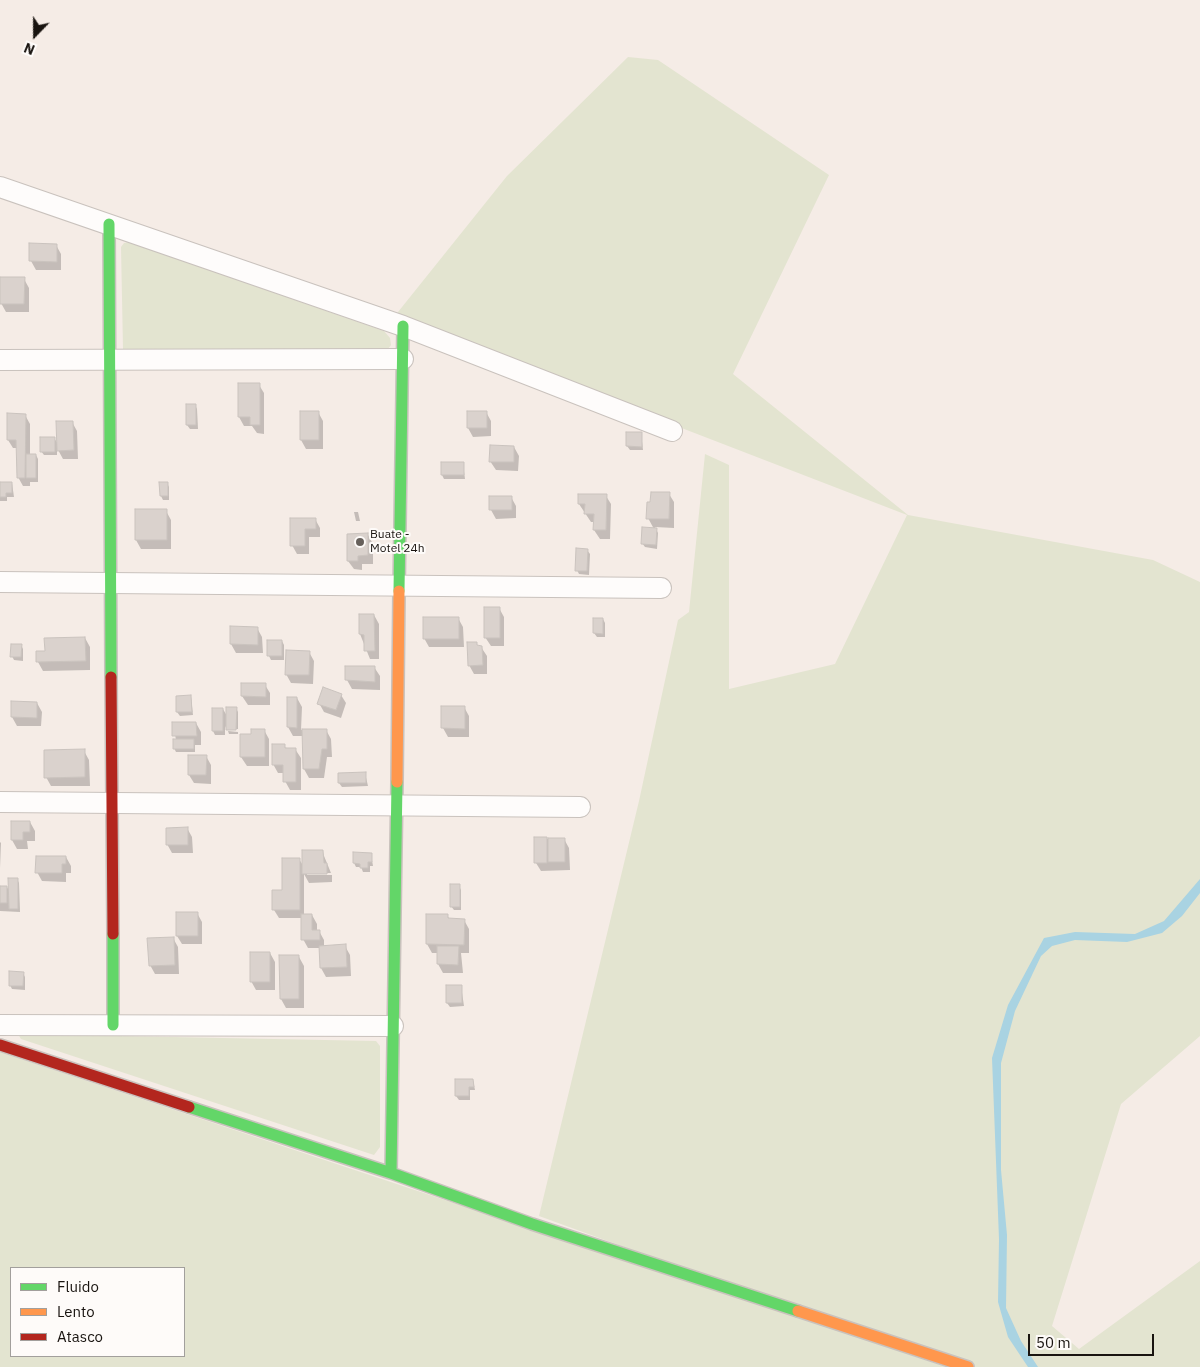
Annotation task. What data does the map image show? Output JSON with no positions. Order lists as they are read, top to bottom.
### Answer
{
  "places": ["Buate - Motel 24h"],
  "legend": ["Fluido", "Lento", "Atasco"],
  "scale_bar": "50 m",
  "north": "bottom"
}
